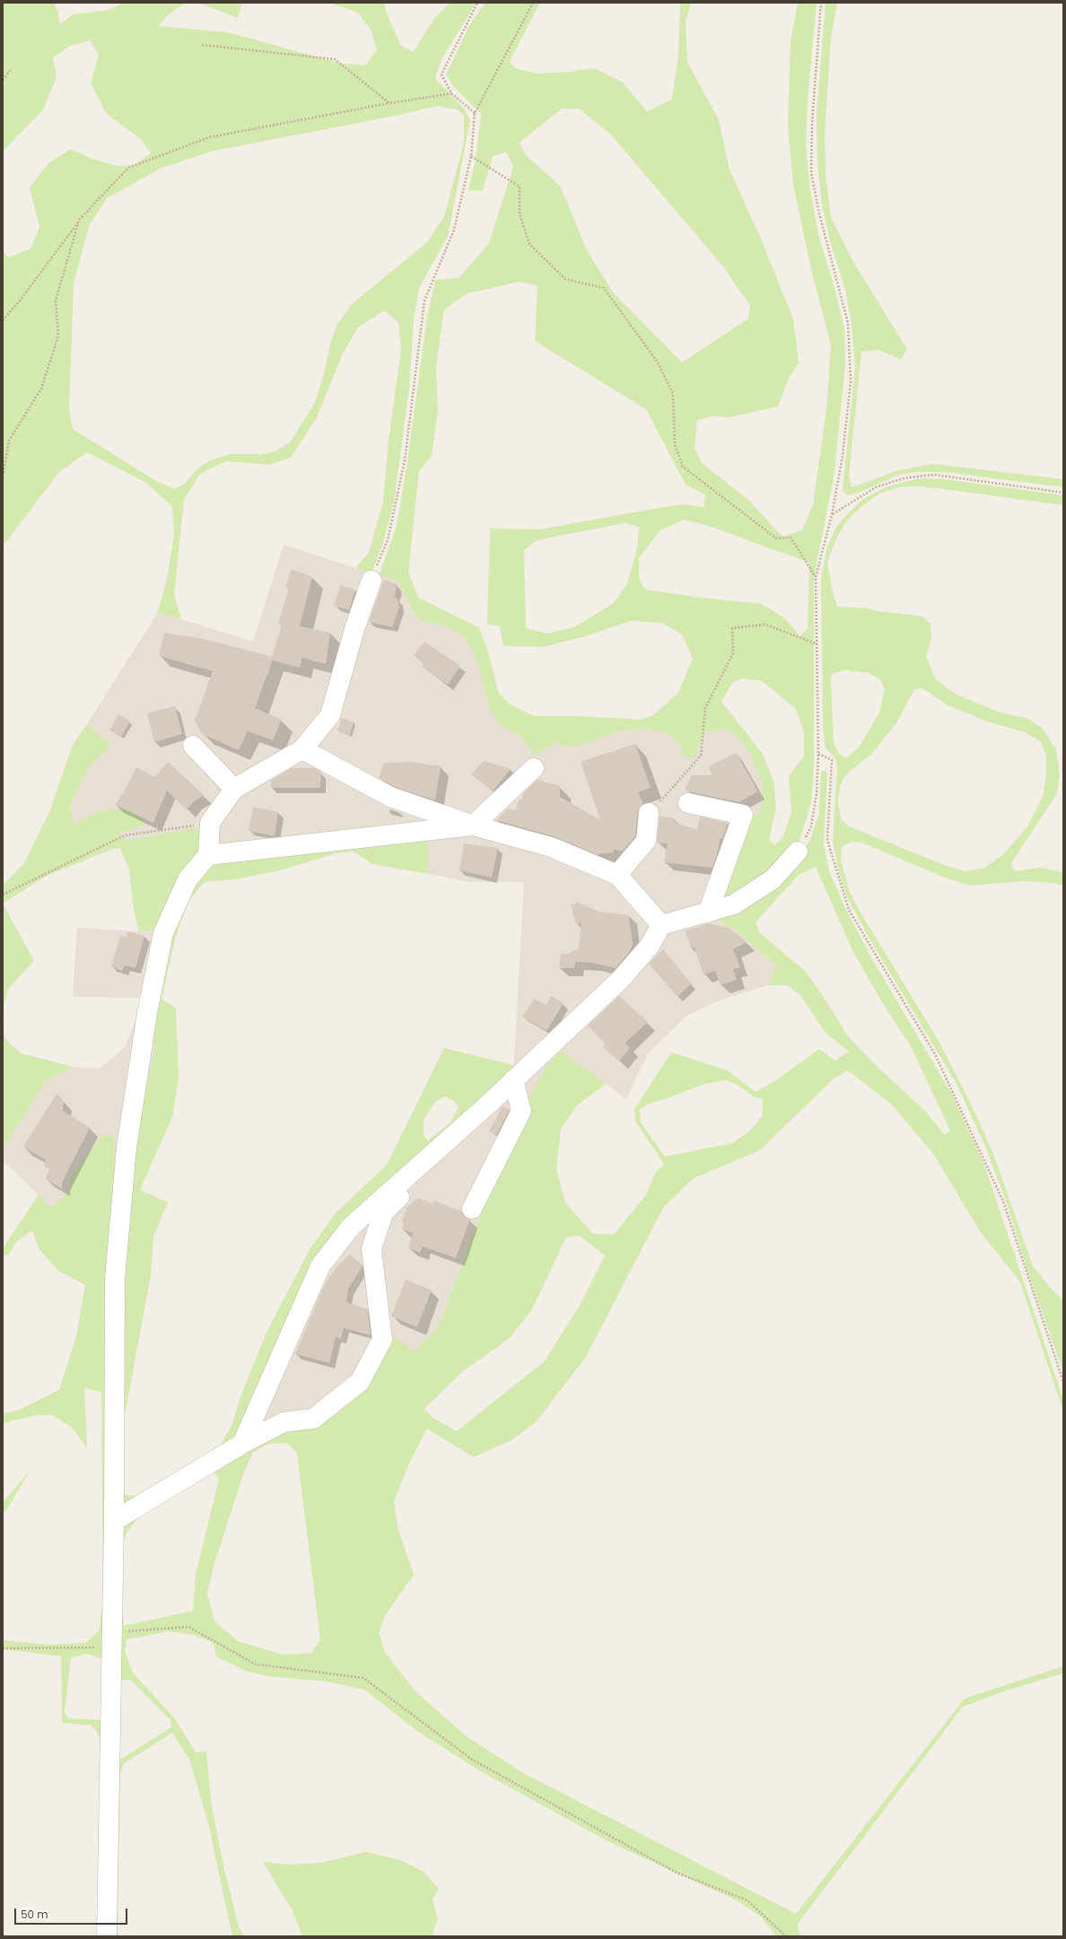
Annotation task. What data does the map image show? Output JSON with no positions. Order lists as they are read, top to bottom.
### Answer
{
  "scale_bar": "50 m"
}
